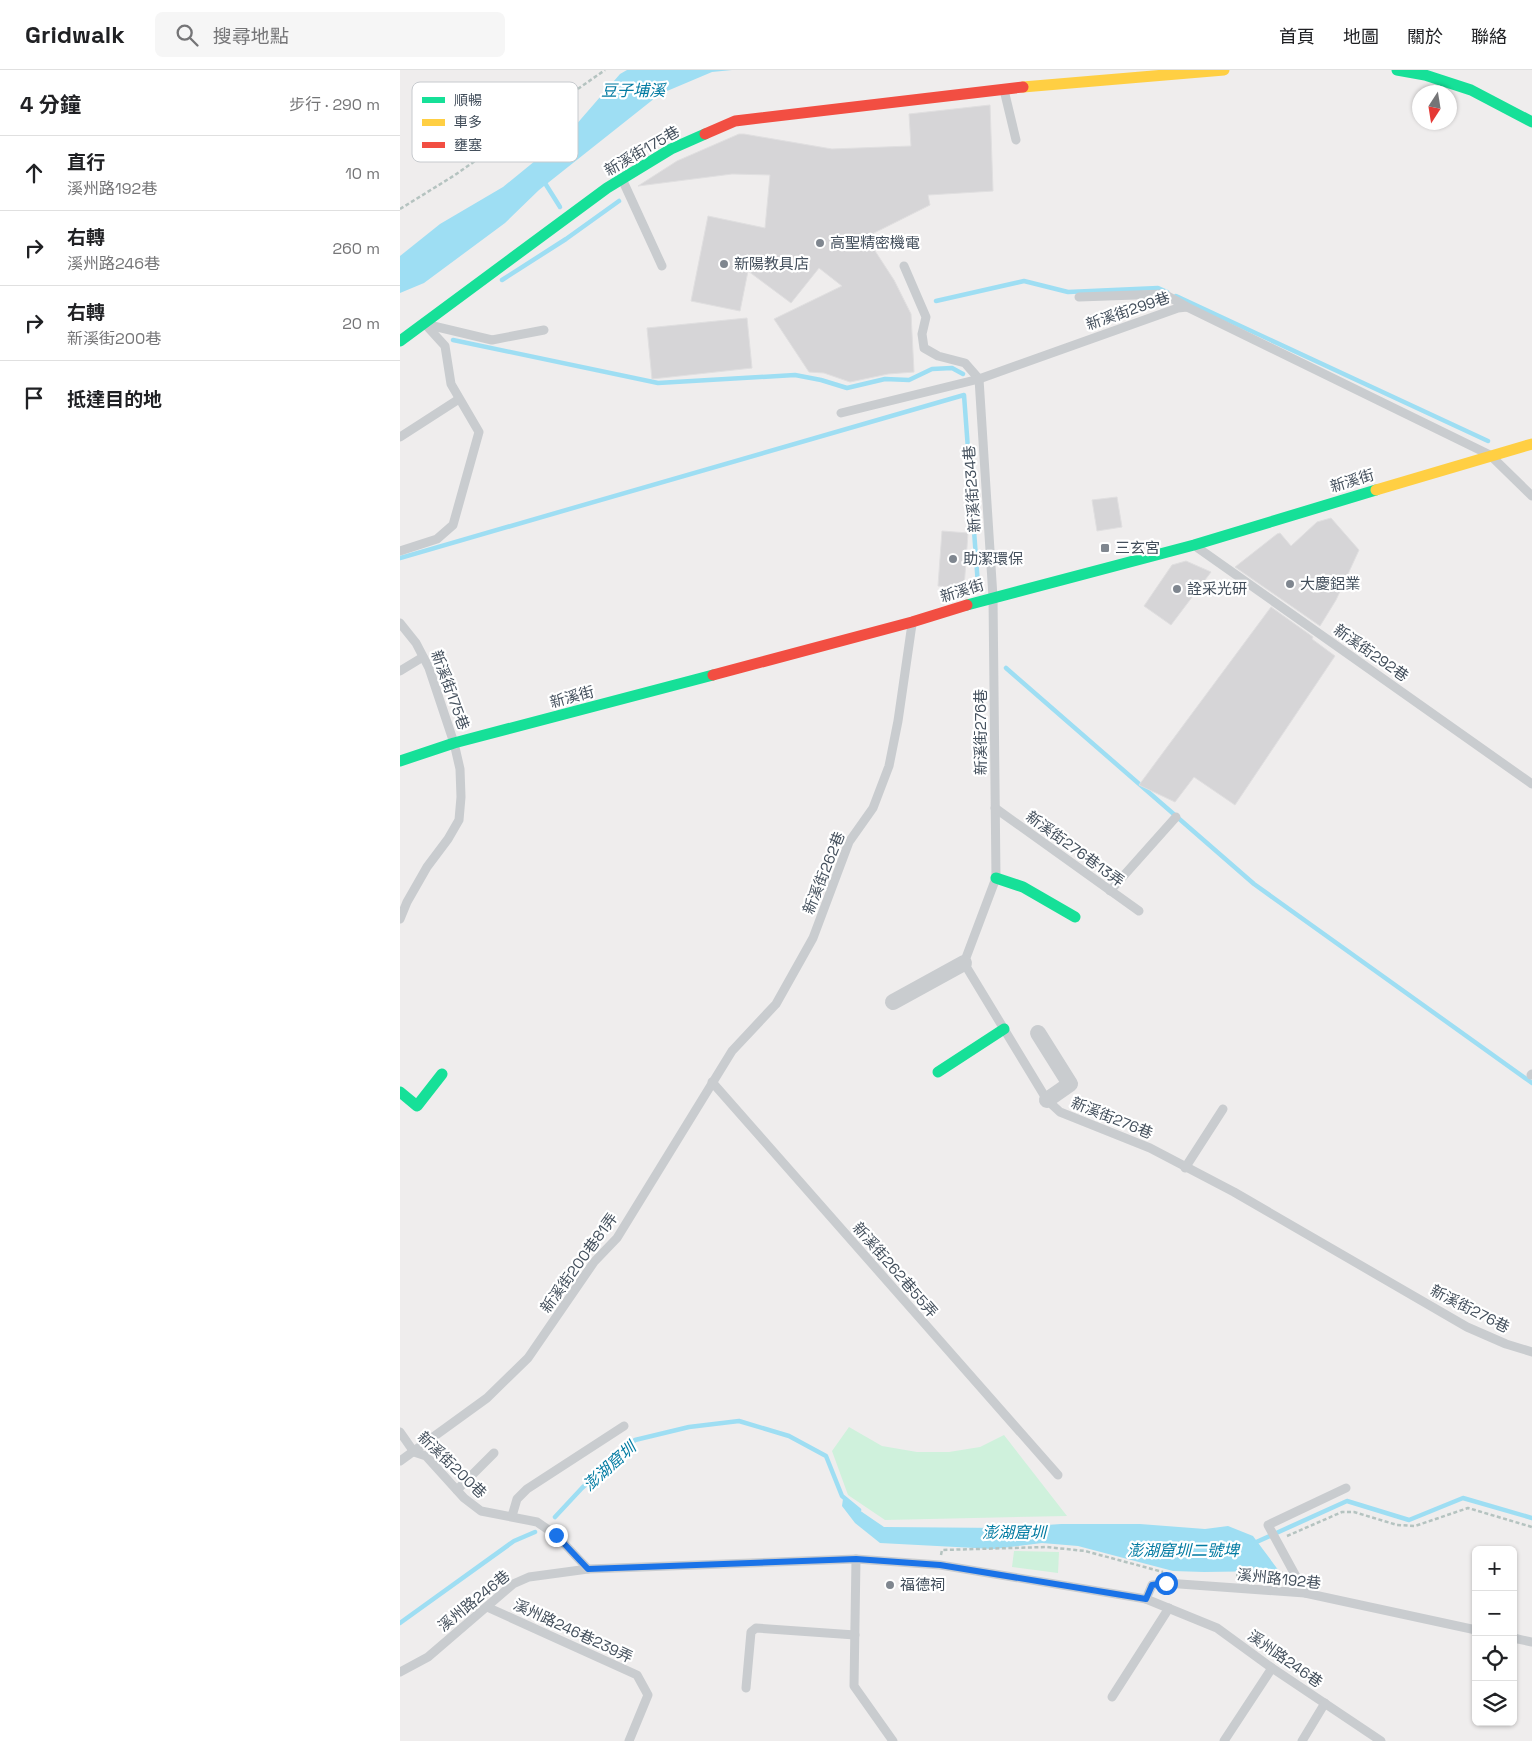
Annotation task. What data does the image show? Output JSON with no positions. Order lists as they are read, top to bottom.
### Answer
{
  "streets": {
    "street": ["新溪街175巷", "新溪街"],
    "lane": [
      "新溪街299巷",
      "新溪街234巷",
      "新溪街292巷",
      "新溪街276巷",
      "新溪街276巷13弄",
      "新溪街262巷",
      "新溪街200巷81弄",
      "新溪街262巷55弄",
      "新溪街200巷",
      "溪州路192巷",
      "溪州路246巷",
      "溪州路246巷239弄"
    ]
  },
  "crossings": [
    ["新溪街175巷", "新溪街"],
    ["新溪街299巷", "新溪街"],
    ["新溪街299巷", "新溪街234巷"],
    ["新溪街", "新溪街234巷"],
    ["新溪街", "新溪街292巷"],
    ["新溪街", "新溪街276巷"],
    ["新溪街", "新溪街262巷"],
    ["新溪街234巷", "新溪街276巷"],
    ["新溪街276巷", "新溪街276巷13弄"],
    ["新溪街262巷", "新溪街200巷81弄"],
    ["新溪街262巷", "新溪街262巷55弄"],
    ["新溪街200巷81弄", "新溪街262巷55弄"],
    ["新溪街200巷81弄", "新溪街200巷"],
    ["新溪街200巷", "溪州路246巷"],
    ["溪州路192巷", "溪州路246巷"],
    ["溪州路246巷", "溪州路246巷239弄"]
  ],
  "water": ["豆子埔溪", "澎湖窟圳", "澎湖窟圳二號埤"],
  "places": {
    "other": [
      "高聖精密機電",
      "新陽教具店",
      "助潔環保",
      "大慶鋁業",
      "詮采光研",
      "福德祠"
    ],
    "transit": ["三玄宮"]
  },
  "legend": ["順暢", "車多", "壅塞"],
  "north": "bottom",
  "page": {
    "header": "Gridwalk",
    "search": "搜尋地點",
    "nav": [
      "首頁",
      "地圖",
      "關於",
      "聯絡"
    ],
    "heading": ["4 分鐘", "步行 · 290 m"],
    "list": [
      ["直行", "溪州路192巷", "10 m"],
      ["右轉", "溪州路246巷", "260 m"],
      ["右轉", "新溪街200巷", "20 m"],
      "抵達目的地"
    ],
    "map_buttons": ["+", "−"]
  }
}
